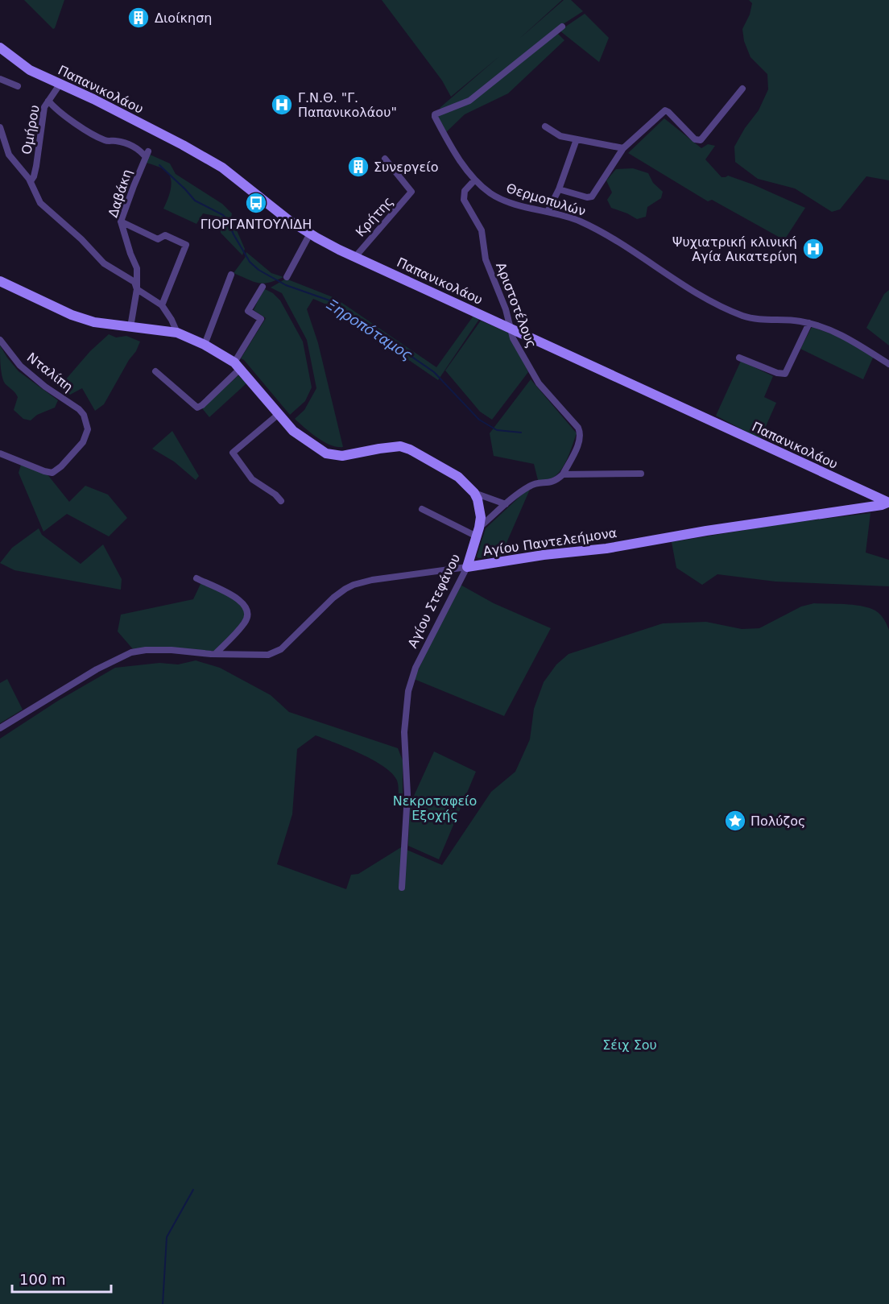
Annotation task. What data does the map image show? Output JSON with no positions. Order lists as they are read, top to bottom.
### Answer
{
  "streets": {
    "street": [
      "Παπανικολάου",
      "Ομήρου",
      "Δαβάκη",
      "Θερμοπυλών",
      "Κρήτης",
      "Αριστοτέλους",
      "Νταλίπη",
      "Αγίου Παντελεήμονα",
      "Αγίου Στεφάνου"
    ]
  },
  "crossings": [
    ["Παπανικολάου", "Ομήρου"],
    ["Παπανικολάου", "Κρήτης"],
    ["Παπανικολάου", "Αριστοτέλους"],
    ["Παπανικολάου", "Αγίου Παντελεήμονα"],
    ["Ομήρου", "Δαβάκη"],
    ["Θερμοπυλών", "Αριστοτέλους"],
    ["Αγίου Παντελεήμονα", "Αγίου Στεφάνου"]
  ],
  "water": ["Ξηροπόταμος"],
  "parks": ["Νεκροταφείο Εξοχής", "Σέιχ Σου"],
  "places": {
    "building": ["Διοίκηση", "Συνεργείο"],
    "hospital": ["Γ.Ν.Θ. \"Γ. Παπανικολάου\"", "Ψυχιατρική κλινική Αγία Αικατερίνη"],
    "bus stop": ["ΓΙΟΡΓΑΝΤΟΥΛΙΔΗ"],
    "place": ["Πολύζος"]
  },
  "scale_bar": "100 m"
}
